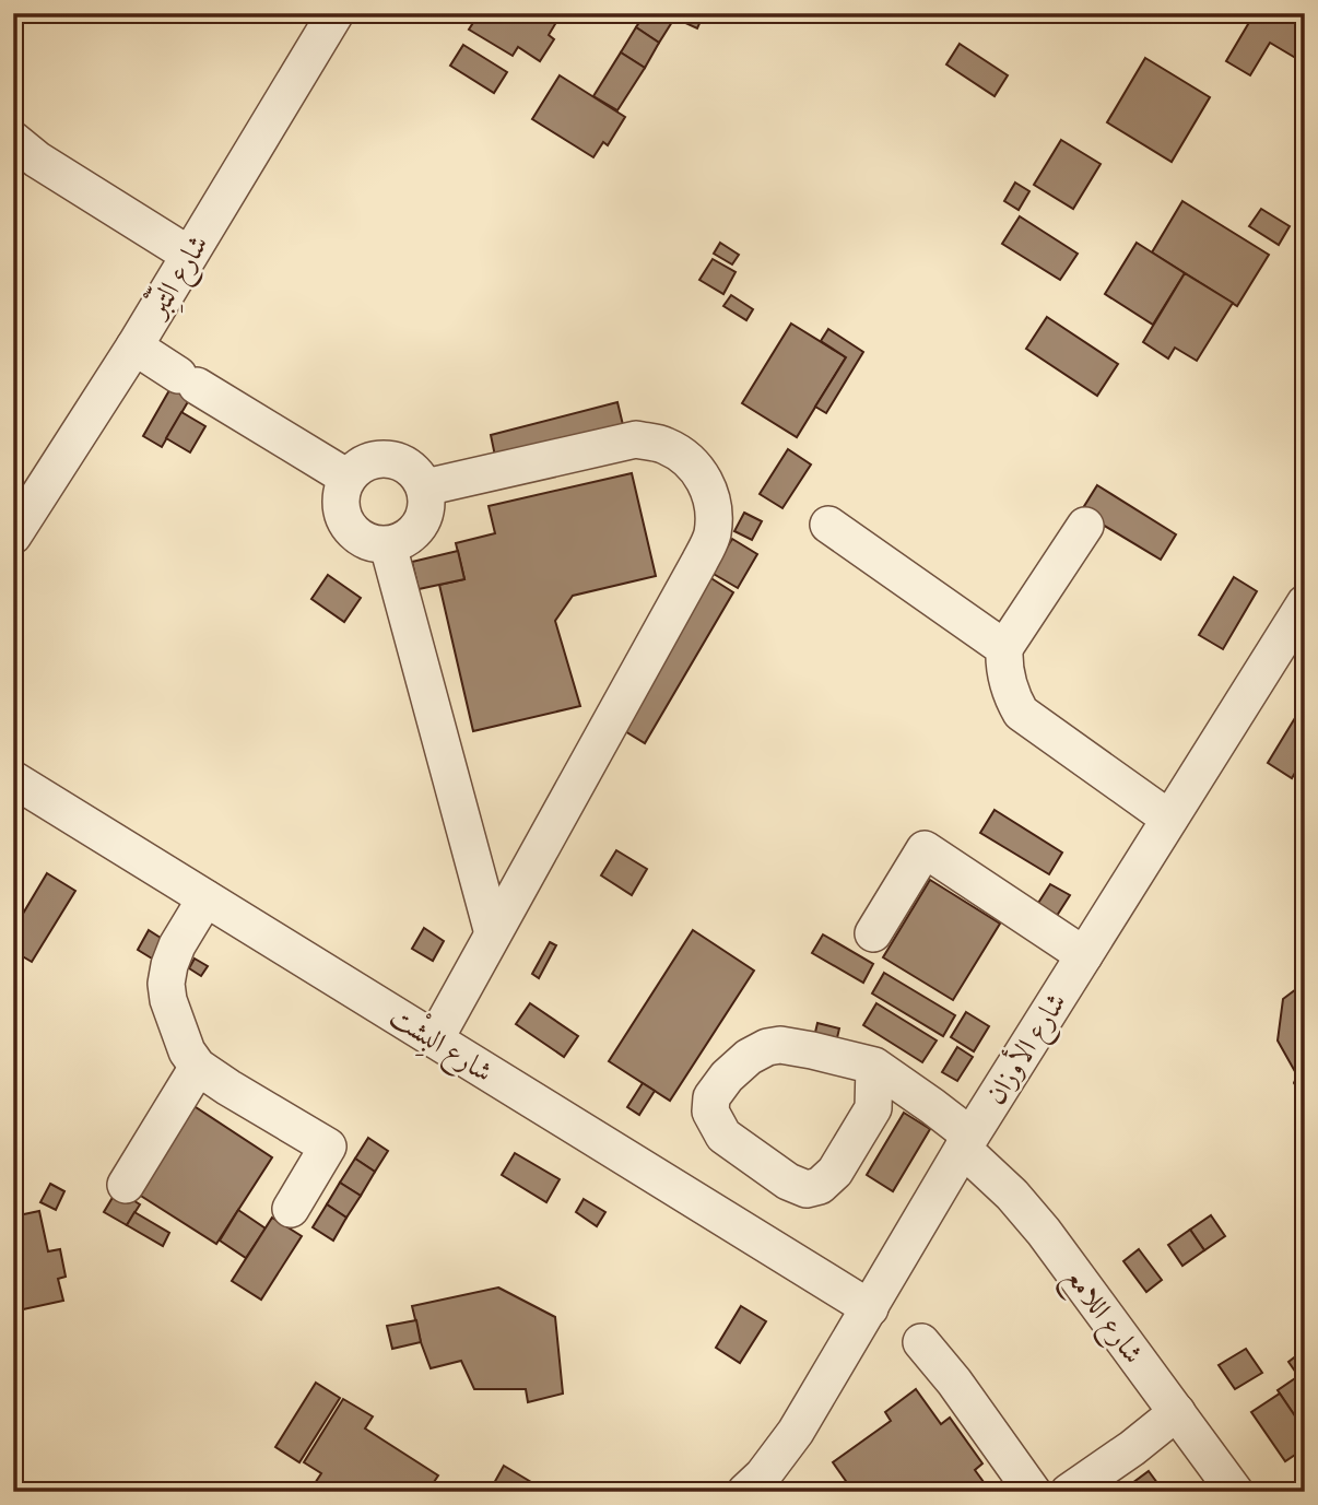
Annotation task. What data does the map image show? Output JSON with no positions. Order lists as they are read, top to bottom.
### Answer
{
  "streets": {
    "street": [
      "شارع التِّبْر",
      "شارع البِشْت",
      "شارع الأوزان",
      "شارع اللامع"
    ]
  },
  "crossings": [
    ["شارع البِشْت", "شارع الأوزان"],
    ["شارع الأوزان", "شارع اللامع"]
  ]
}
